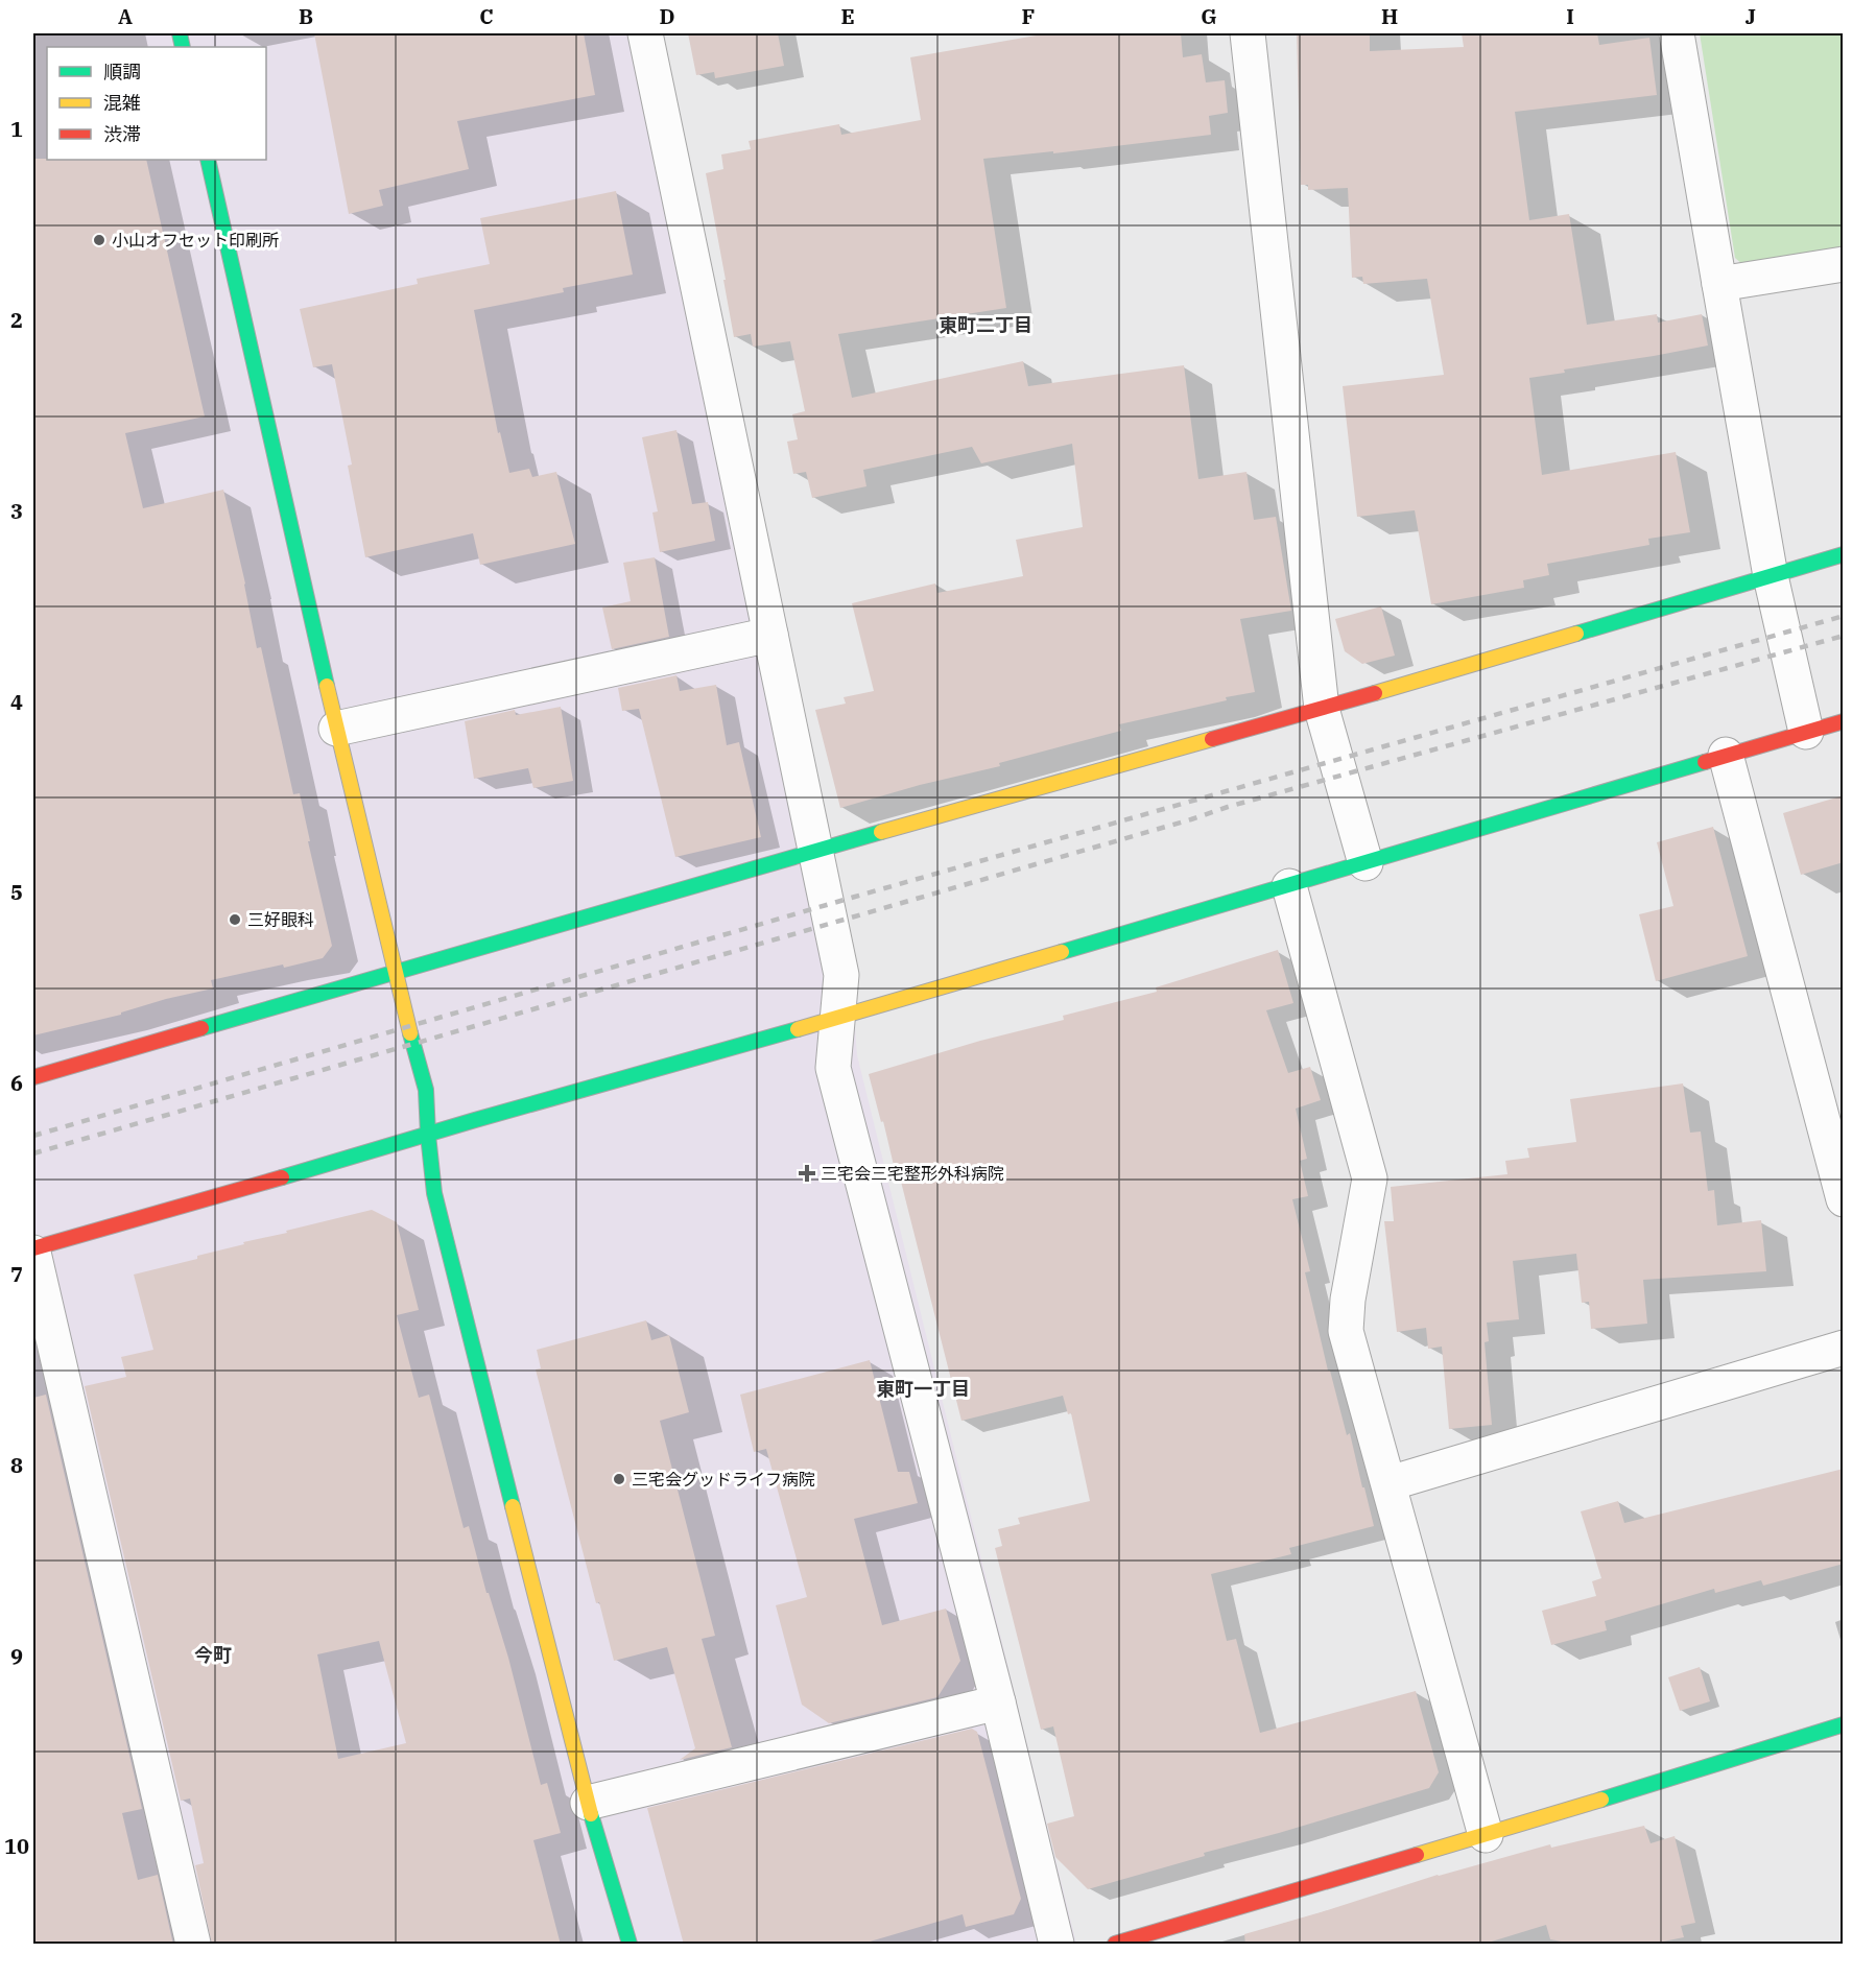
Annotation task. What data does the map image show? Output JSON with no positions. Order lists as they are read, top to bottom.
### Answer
{
  "districts": ["東町二丁目", "東町一丁目", "今町"],
  "places": {
    "other": ["小山オフセット印刷所", "三好眼科", "三宅会グッドライフ病院"],
    "health": ["三宅会三宅整形外科病院"]
  },
  "legend": ["順調", "混雑", "渋滞"],
  "grid": {
    "columns": [
      "A",
      "B",
      "C",
      "D",
      "E",
      "F",
      "G",
      "H",
      "I",
      "J"
    ],
    "rows": [
      "1",
      "2",
      "3",
      "4",
      "5",
      "6",
      "7",
      "8",
      "9",
      "10"
    ]
  }
}
